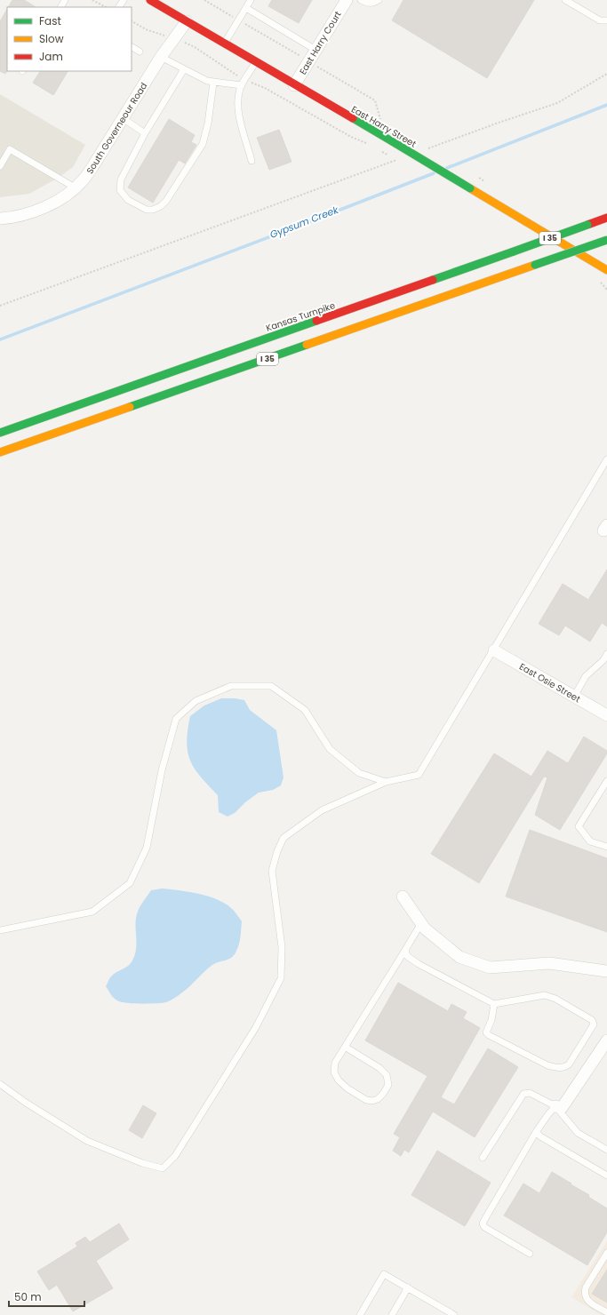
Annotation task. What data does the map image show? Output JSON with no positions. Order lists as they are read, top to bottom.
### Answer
{
  "streets": {
    "main road": ["East Harry Street", "I 35", "Kansas Turnpike"],
    "street": ["East Harry Court", "South Governeour Road", "East Osie Street"]
  },
  "crossings": [
    ["East Harry Court", "East Harry Street"],
    ["East Harry Street", "South Governeour Road"]
  ],
  "water": ["Gypsum Creek"],
  "legend": ["Fast", "Slow", "Jam"],
  "scale_bar": "50 m"
}
